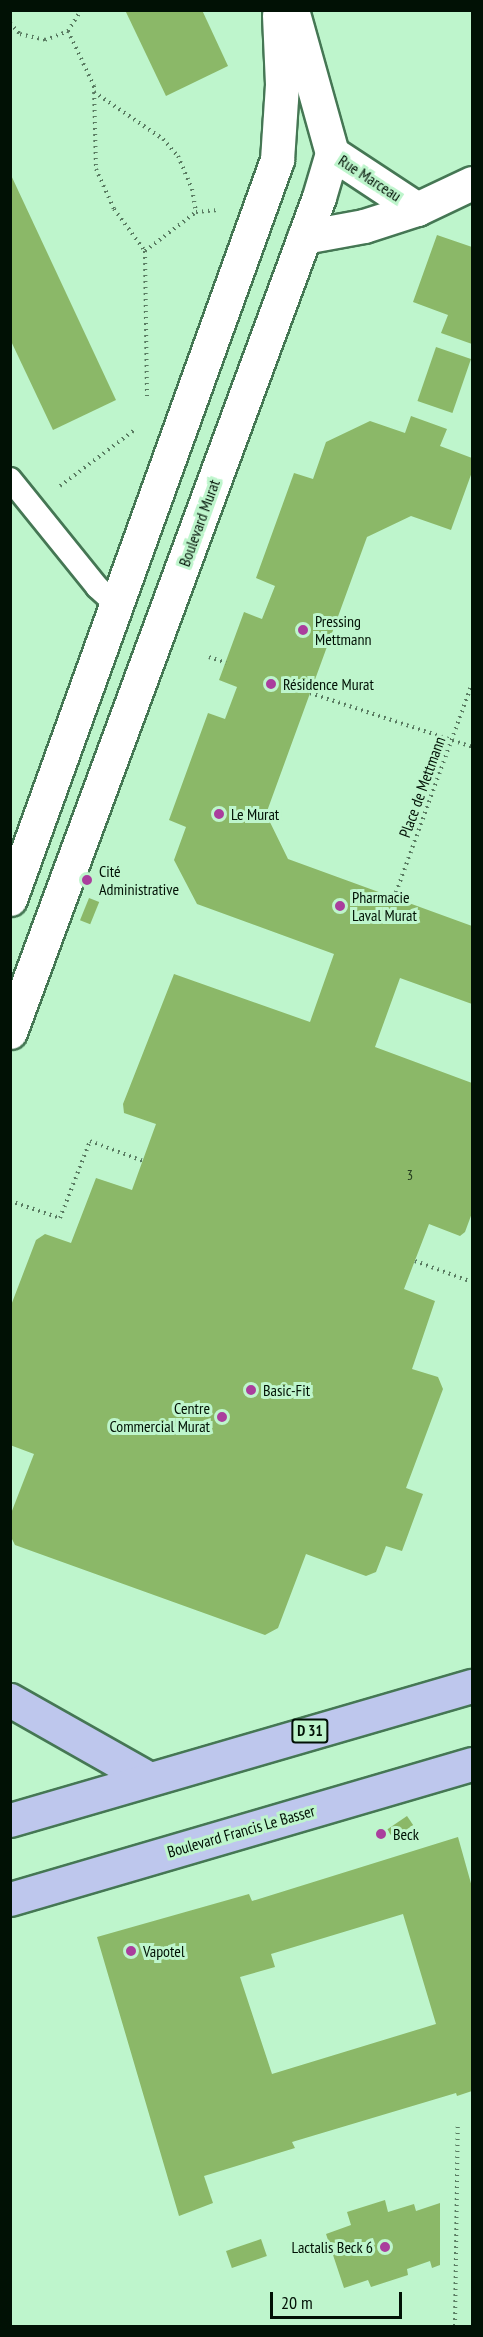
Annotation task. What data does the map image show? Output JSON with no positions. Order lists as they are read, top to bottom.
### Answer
{
  "streets": {
    "main road": ["D 31", "Boulevard Francis Le Basser"],
    "street": ["Rue Marceau", "Boulevard Murat"],
    "path": ["Place de Mettmann"]
  },
  "crossings": [
    ["Rue Marceau", "Boulevard Murat"]
  ],
  "places": [
    "Pressing Mettmann",
    "Résidence Murat",
    "Le Murat",
    "Cité Administrative",
    "Pharmacie Laval Murat",
    "Basic-Fit",
    "Centre Commercial Murat",
    "Beck",
    "Vapotel",
    "Lactalis Beck 6"
  ],
  "house_numbers": ["3"],
  "scale_bar": "20 m"
}
